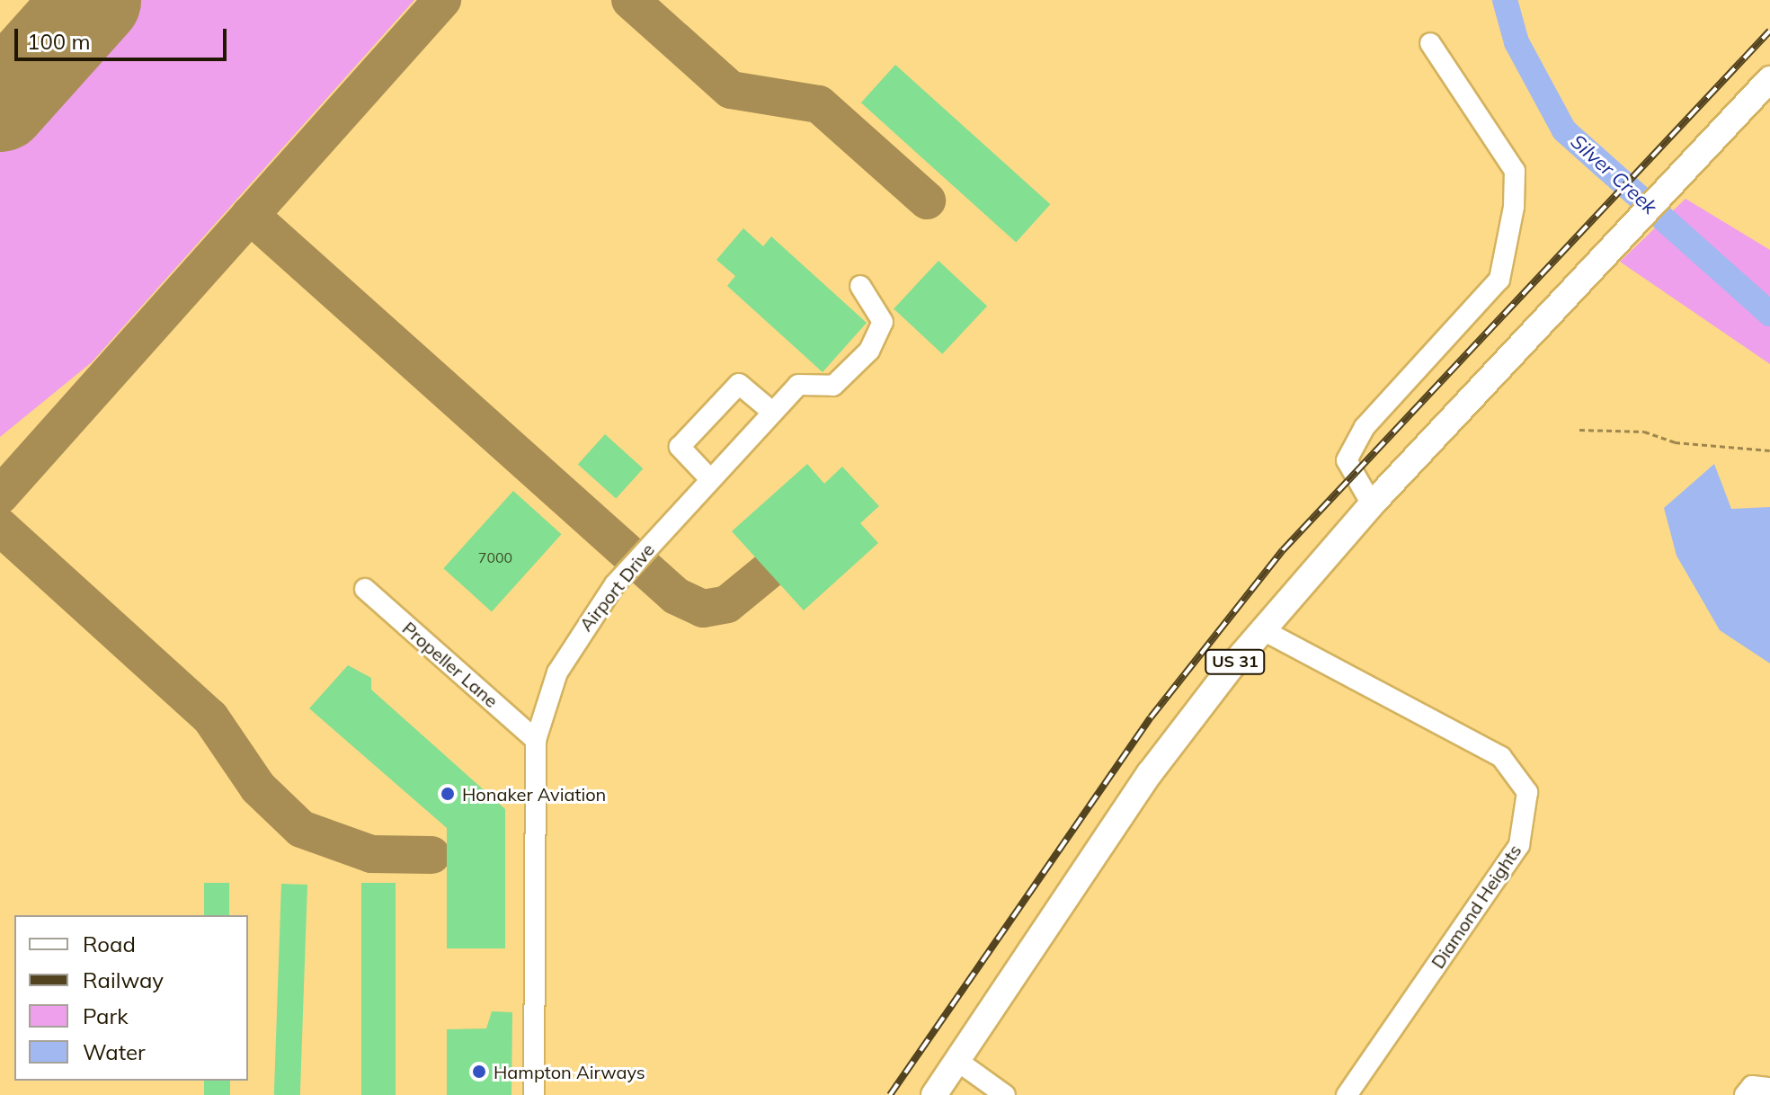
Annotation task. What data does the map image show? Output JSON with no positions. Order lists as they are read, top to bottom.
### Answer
{
  "streets": {
    "main road": ["US 31"],
    "street": ["Airport Drive", "Propeller Lane", "Diamond Heights"]
  },
  "crossings": [
    ["Airport Drive", "Propeller Lane"],
    ["US 31", "Diamond Heights"]
  ],
  "water": ["Silver Creek"],
  "places": ["Honaker Aviation", "Hampton Airways"],
  "house_numbers": ["7000"],
  "legend": [
    "Road",
    "Railway",
    "Park",
    "Water"
  ],
  "scale_bar": "100 m"
}
